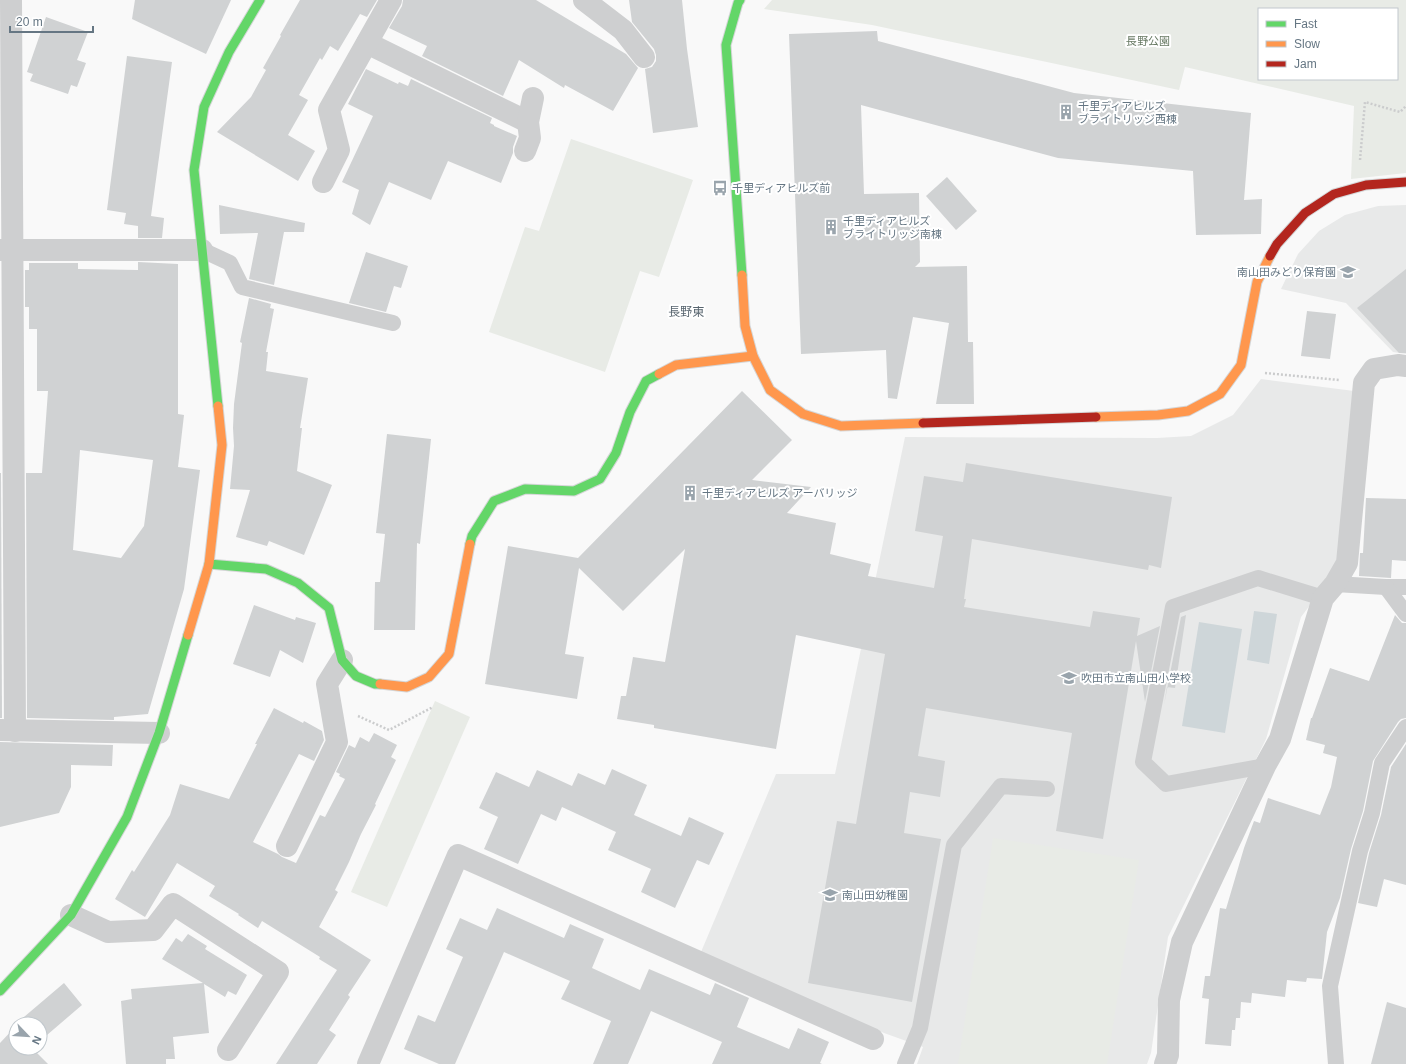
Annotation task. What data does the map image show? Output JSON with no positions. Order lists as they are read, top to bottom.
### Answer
{
  "districts": ["長野東"],
  "parks": ["長野公園"],
  "places": {
    "building": ["千里ディアヒルズ ブライトリッジ西棟", "千里ディアヒルズ ブライトリッジ南棟", "千里ディアヒルズ アーバリッジ"],
    "bus stop": ["千里ディアヒルズ前"],
    "school or university": ["南山田みどり保育園", "吹田市立南山田小学校", "南山田幼稚園"]
  },
  "legend": ["Fast", "Slow", "Jam"],
  "scale_bar": "20 m",
  "north": "bottom right"
}
